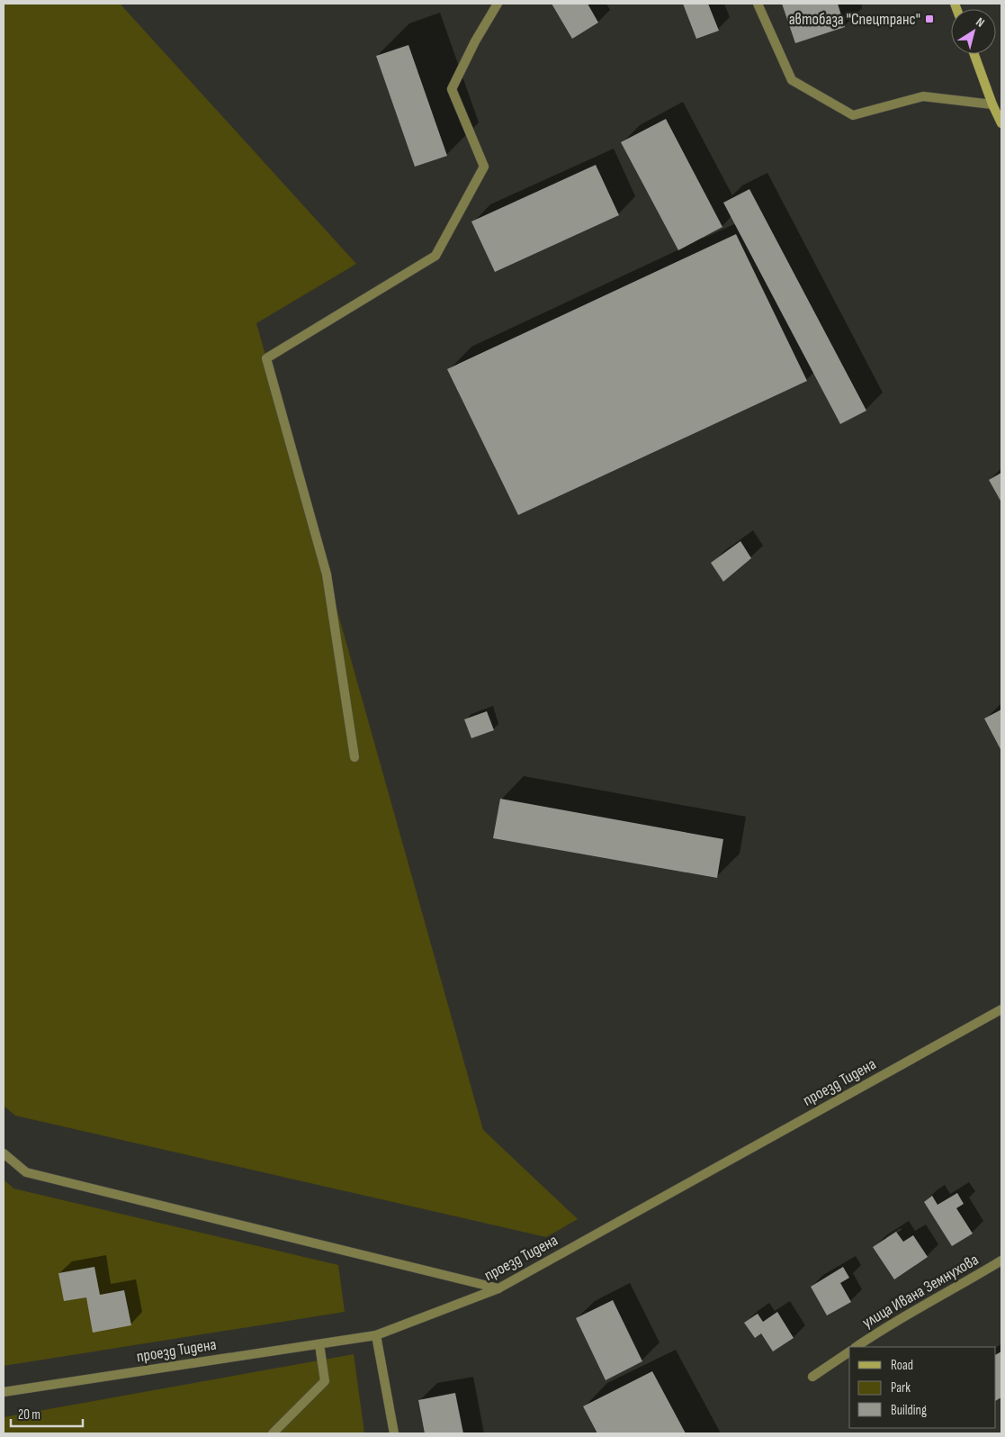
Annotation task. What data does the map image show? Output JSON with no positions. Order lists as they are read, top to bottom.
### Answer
{
  "streets": {
    "street": ["проезд Тидена", "улица Ивана Земнухова"]
  },
  "places": {
    "transit": ["автобаза \"Спецтранс\""]
  },
  "legend": ["Road", "Park", "Building"],
  "scale_bar": "20 m",
  "north": "top right"
}
